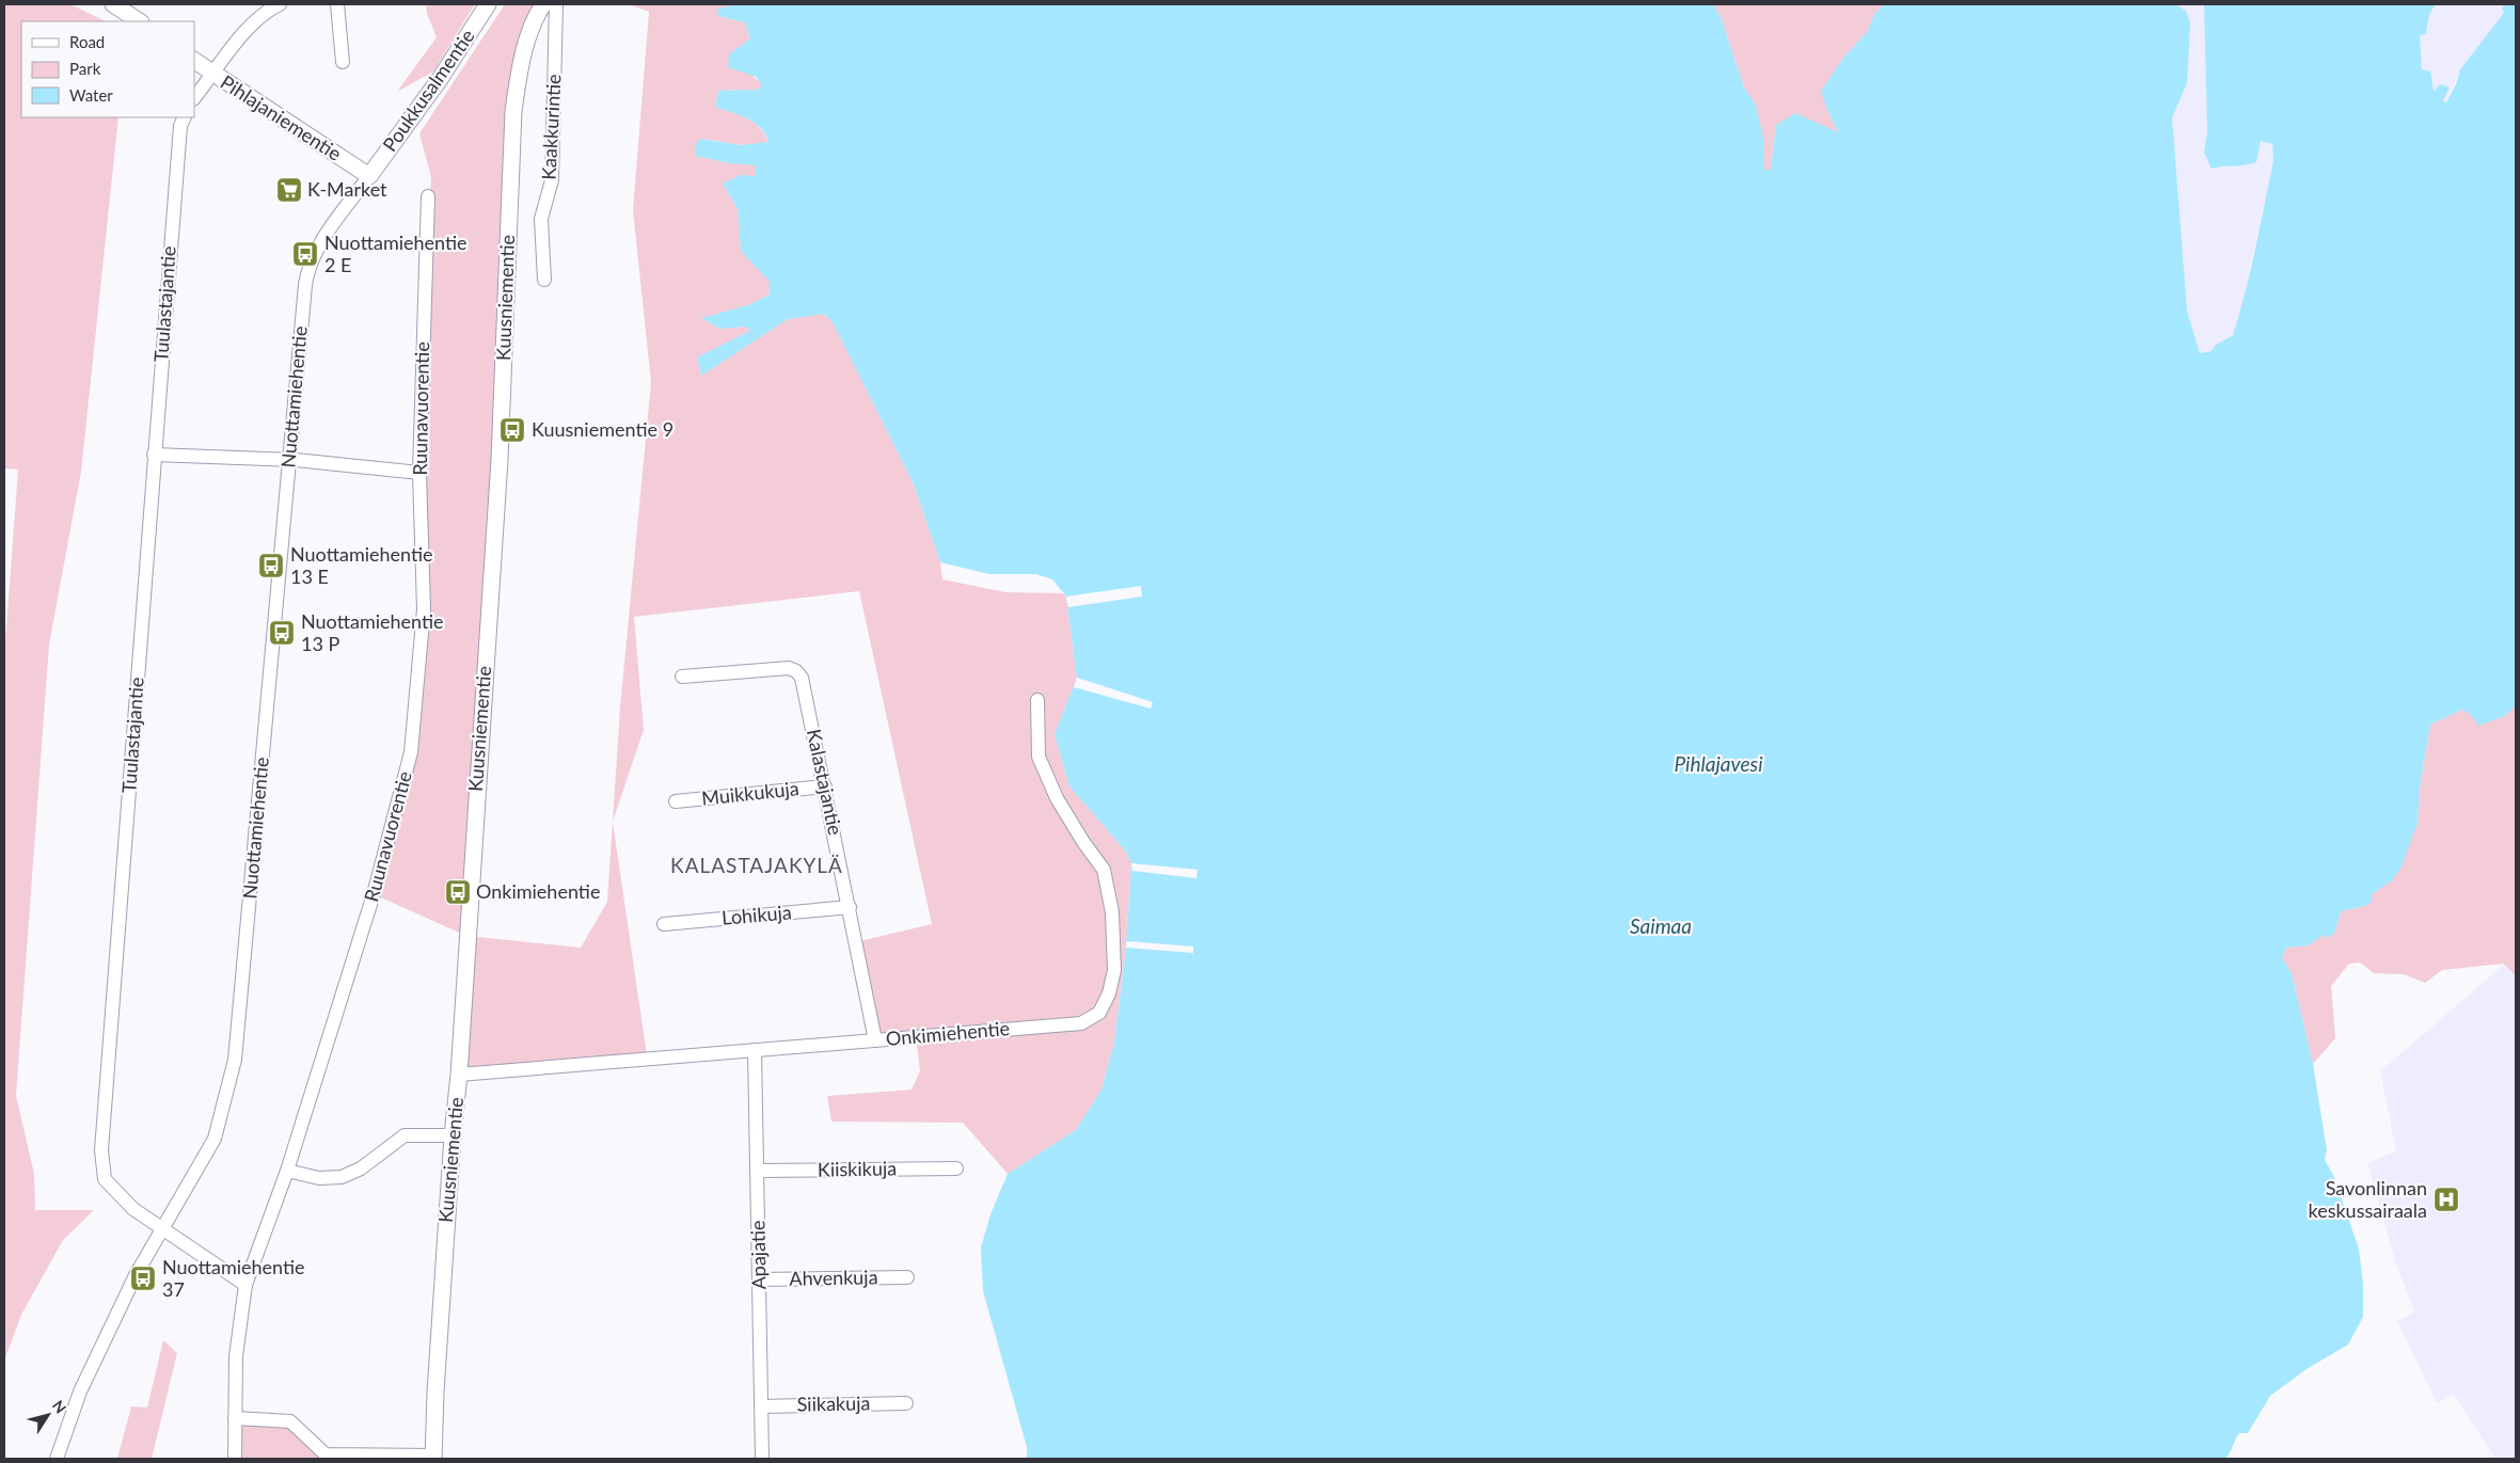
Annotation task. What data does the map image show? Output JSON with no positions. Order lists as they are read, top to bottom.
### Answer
{
  "streets": {
    "street": [
      "Poukkusalmentie",
      "Pihlajaniementie",
      "Kaakkurintie",
      "Kuusniementie",
      "Tuulastajantie",
      "Nuottamiehentie",
      "Ruunavuorentie",
      "Kalastajantie",
      "Muikkukuja",
      "Lohikuja",
      "Onkimiehentie",
      "Kiiskikuja",
      "Apajatie",
      "Ahvenkuja",
      "Siikakuja"
    ]
  },
  "crossings": [
    ["Poukkusalmentie", "Pihlajaniementie"],
    ["Poukkusalmentie", "Nuottamiehentie"],
    ["Pihlajaniementie", "Nuottamiehentie"],
    ["Kuusniementie", "Onkimiehentie"],
    ["Tuulastajantie", "Nuottamiehentie"],
    ["Tuulastajantie", "Ruunavuorentie"],
    ["Kalastajantie", "Muikkukuja"],
    ["Kalastajantie", "Lohikuja"],
    ["Kalastajantie", "Onkimiehentie"],
    ["Onkimiehentie", "Apajatie"],
    ["Kiiskikuja", "Apajatie"],
    ["Apajatie", "Ahvenkuja"],
    ["Apajatie", "Siikakuja"]
  ],
  "districts": ["KALASTAJAKYLÄ"],
  "water": ["Pihlajavesi", "Saimaa"],
  "places": {
    "supermarket": ["K-Market"],
    "bus stop": [
      "Nuottamiehentie 2 E",
      "Kuusniementie 9",
      "Nuottamiehentie 13 E",
      "Nuottamiehentie 13 P",
      "Onkimiehentie",
      "Nuottamiehentie 37"
    ],
    "hospital": ["Savonlinnan keskussairaala"]
  },
  "legend": ["Road", "Park", "Water"],
  "north": "top right"
}
